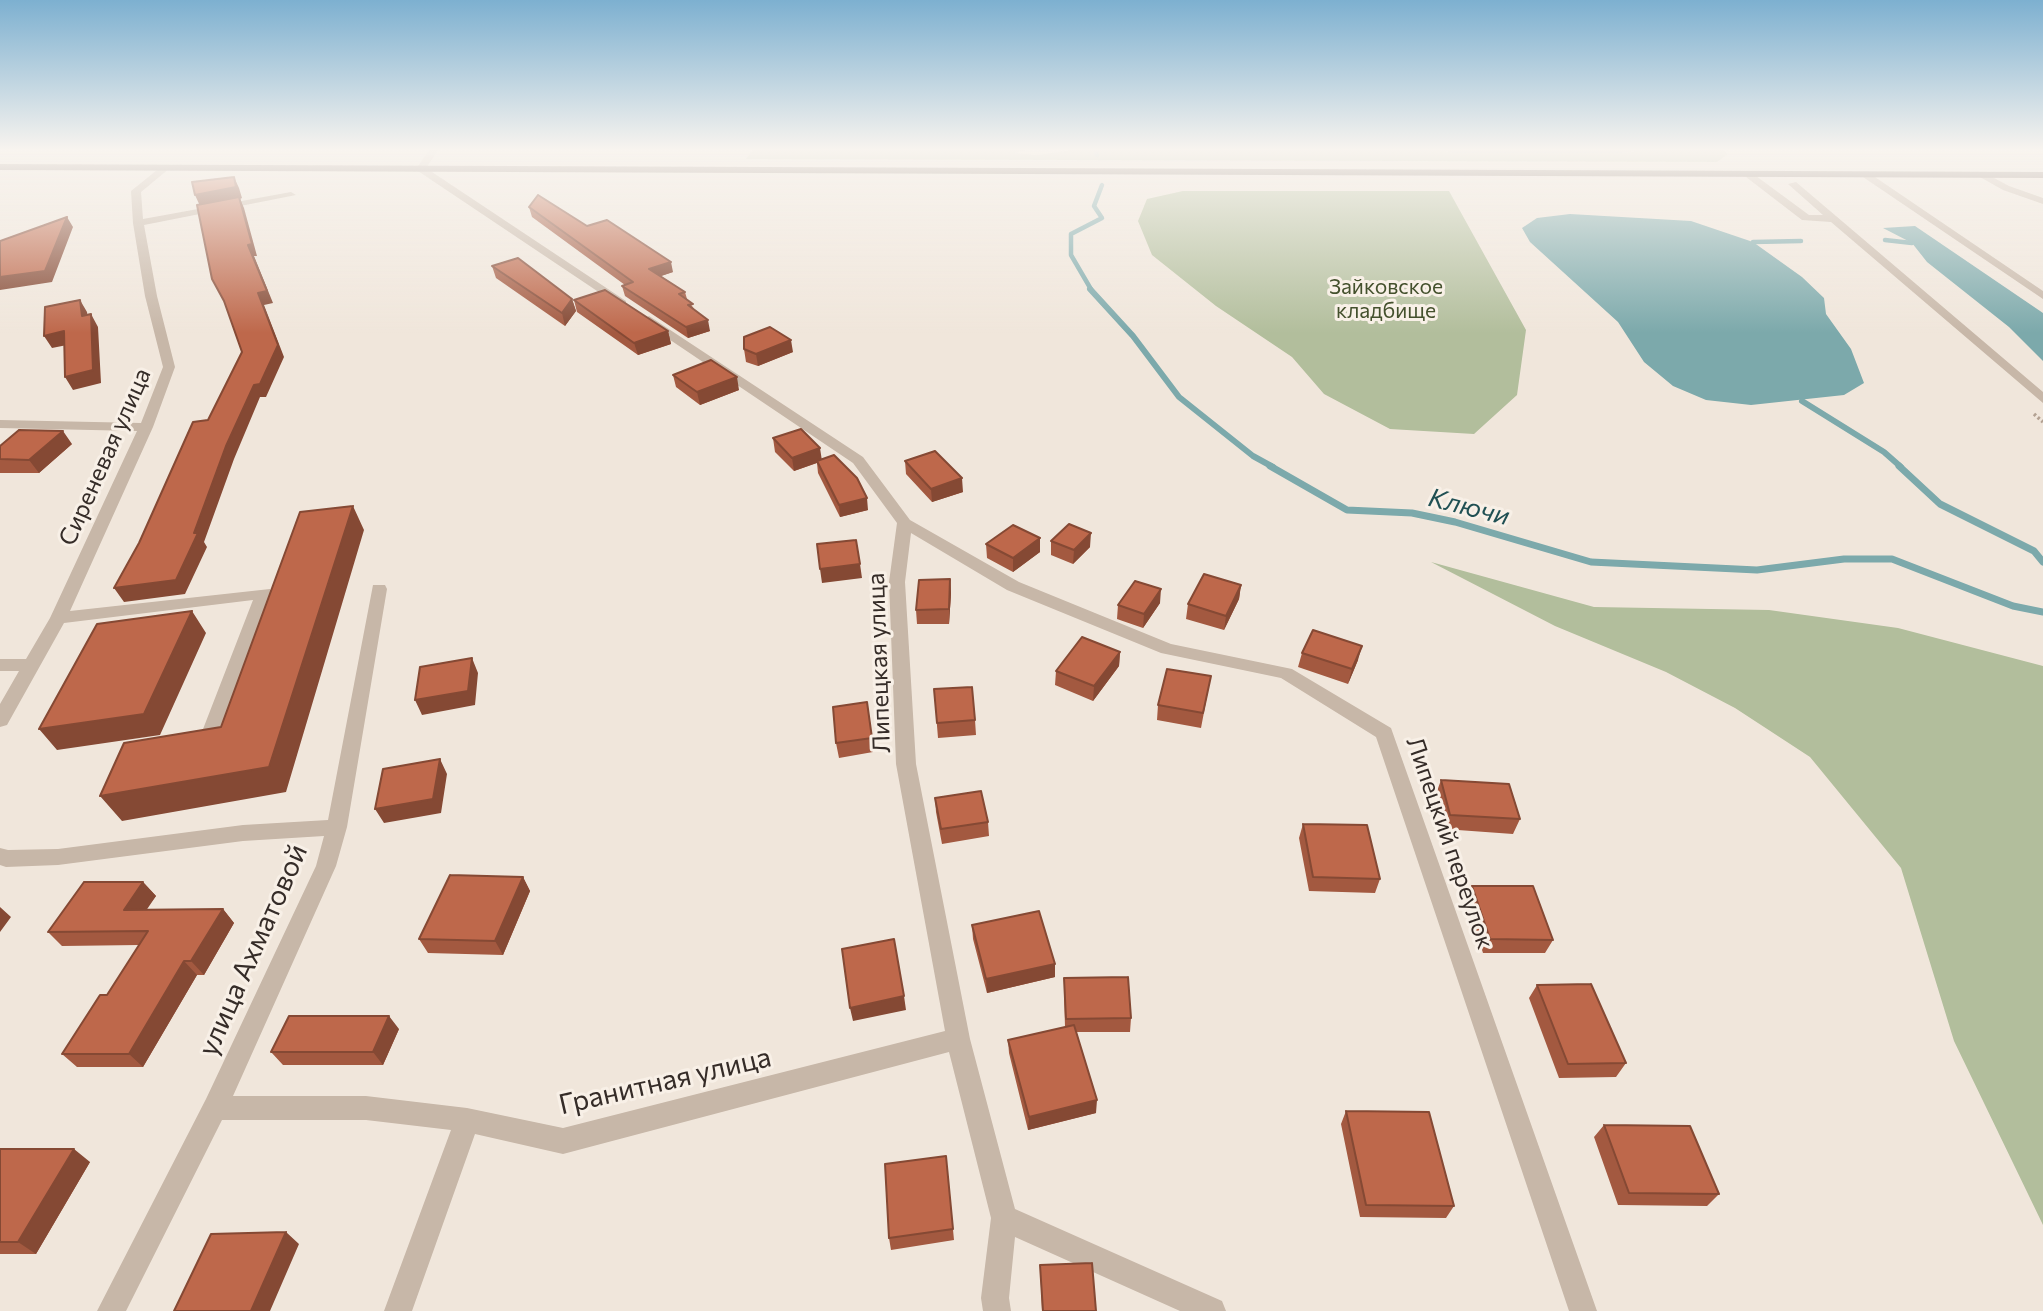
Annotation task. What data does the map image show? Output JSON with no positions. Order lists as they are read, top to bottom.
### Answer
{
  "streets": {
    "street": [
      "Сиреневая улица",
      "Липецкая улица",
      "Липецкий переулок",
      "улица Ахматовой",
      "Гранитная улица"
    ]
  },
  "crossings": [
    ["Липецкая улица", "Липецкий переулок"],
    ["Липецкая улица", "Гранитная улица"],
    ["улица Ахматовой", "Гранитная улица"]
  ],
  "water": ["Ключи"],
  "parks": ["Зайковское кладбище"]
}
